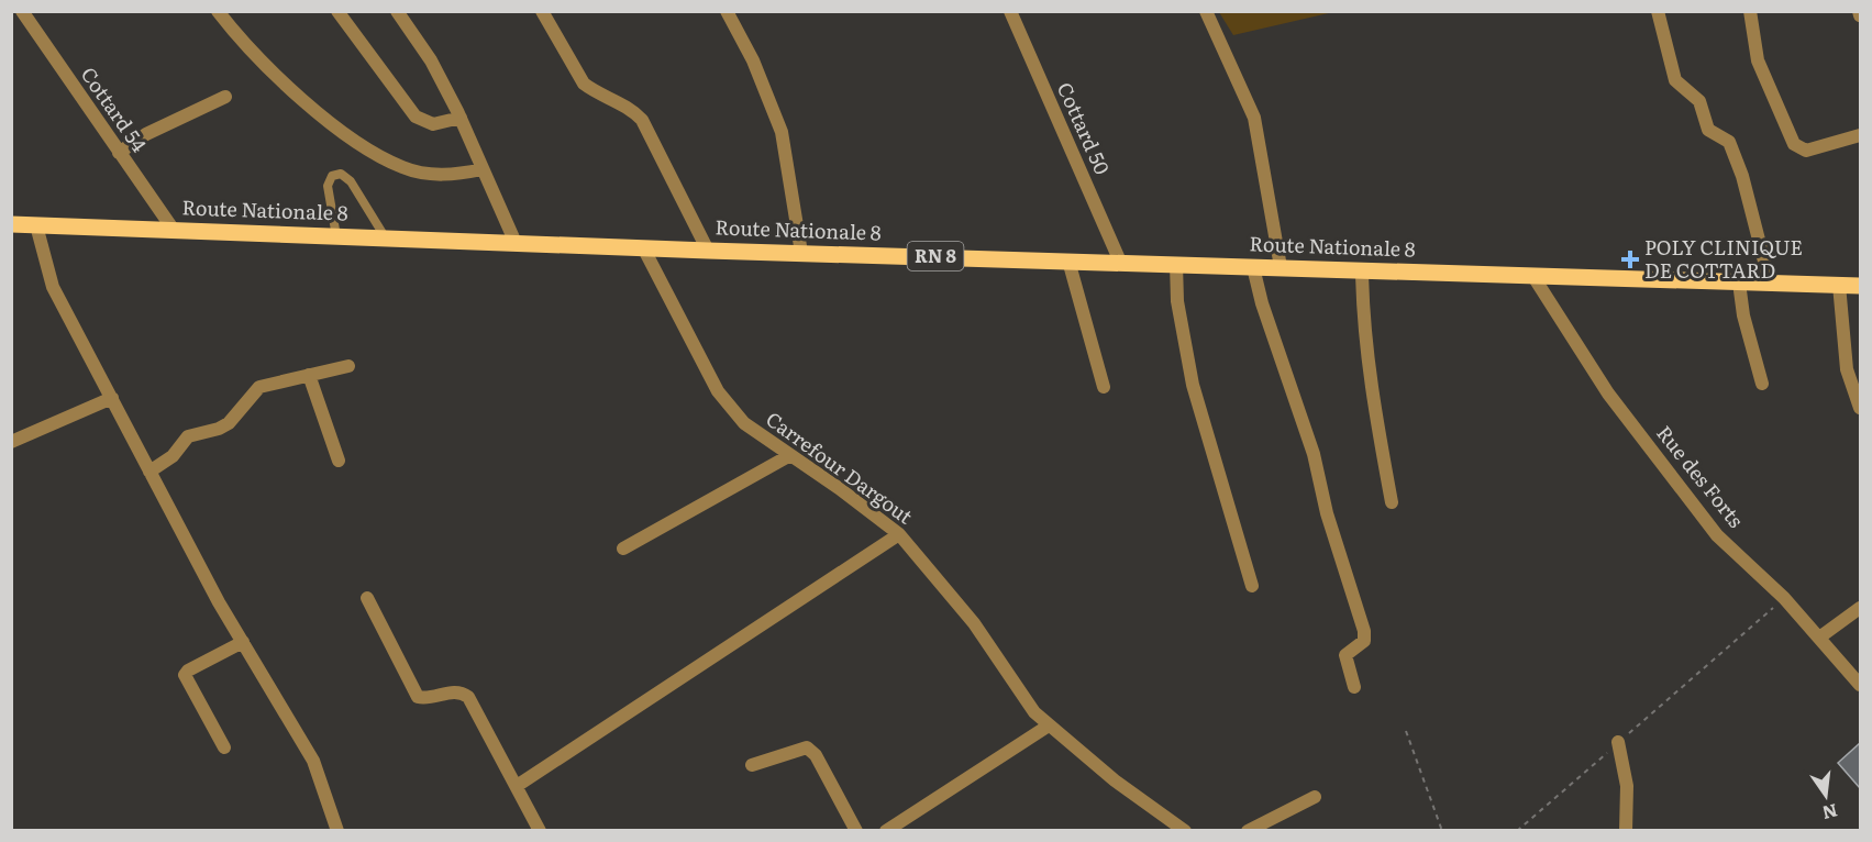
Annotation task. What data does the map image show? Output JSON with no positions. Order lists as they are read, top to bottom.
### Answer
{
  "streets": {
    "main road": ["Route Nationale 8", "RN 8"],
    "street": [
      "Cottard 54",
      "Cottard 50",
      "Carrefour Dargout",
      "Rue des Forts"
    ]
  },
  "crossings": [
    ["Cottard 54", "Route Nationale 8"],
    ["Cottard 50", "Route Nationale 8"],
    ["Route Nationale 8", "Carrefour Dargout"],
    ["Route Nationale 8", "Rue des Forts"]
  ],
  "places": {
    "health": ["POLY CLINIQUE DE COTTARD"]
  },
  "north": "bottom"
}
